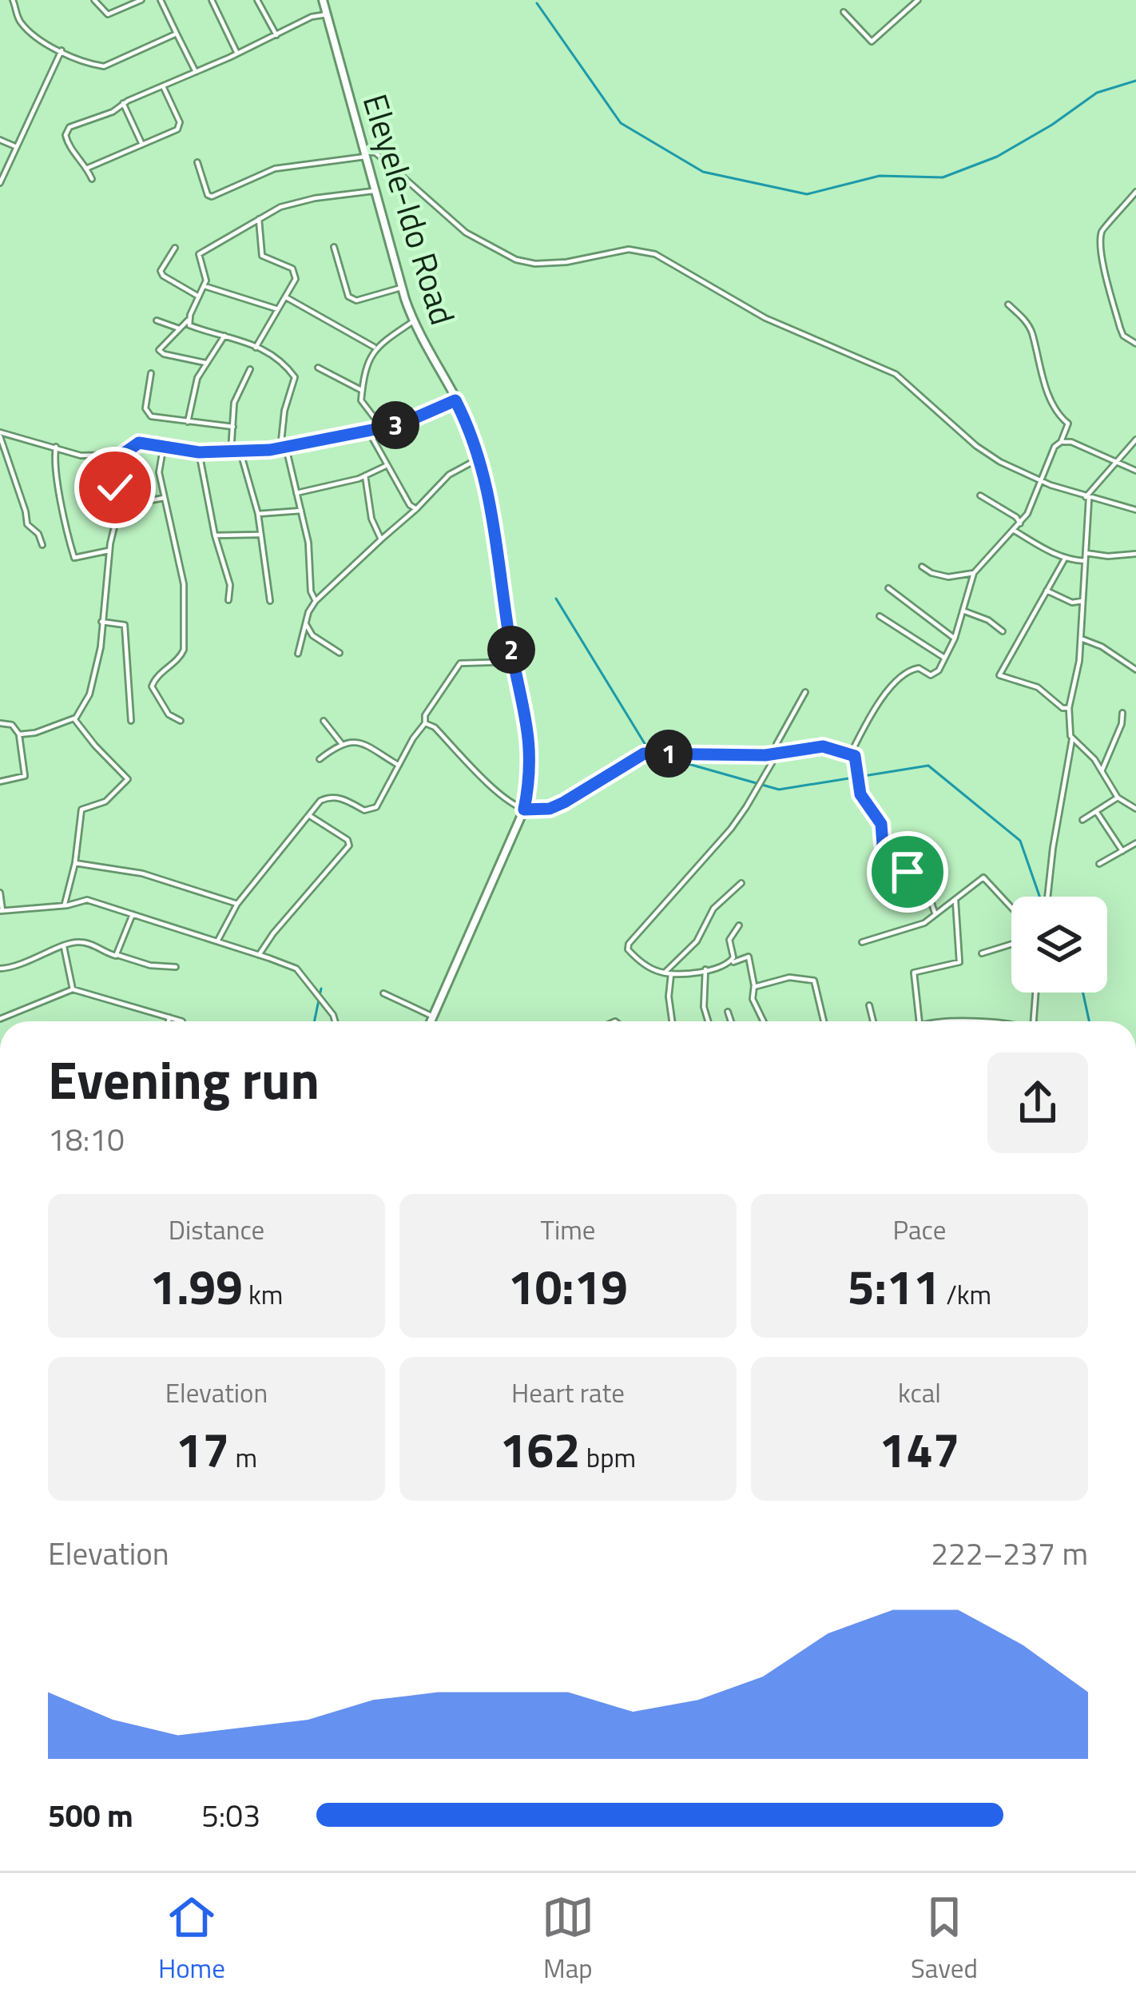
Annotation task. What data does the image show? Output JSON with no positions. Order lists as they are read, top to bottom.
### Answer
{
  "streets": {
    "main road": ["Eleyele-Ido Road"]
  },
  "page": {
    "pins": ["3", "2", "1"],
    "heading": ["Evening run", "18:10"],
    "stats": [
      ["Distance", "1.99 km"],
      ["Time", "10:19"],
      ["Pace", "5:11 /km"],
      ["Elevation", "17 m"],
      ["Heart rate", "162 bpm"],
      ["kcal", "147"]
    ],
    "chart": ["Elevation", "222–237 m"],
    "list": [
      {
        "name": "500 m",
        "note": "5:03"
      }
    ],
    "tabs": ["Home", "Map", "Saved"]
  }
}
